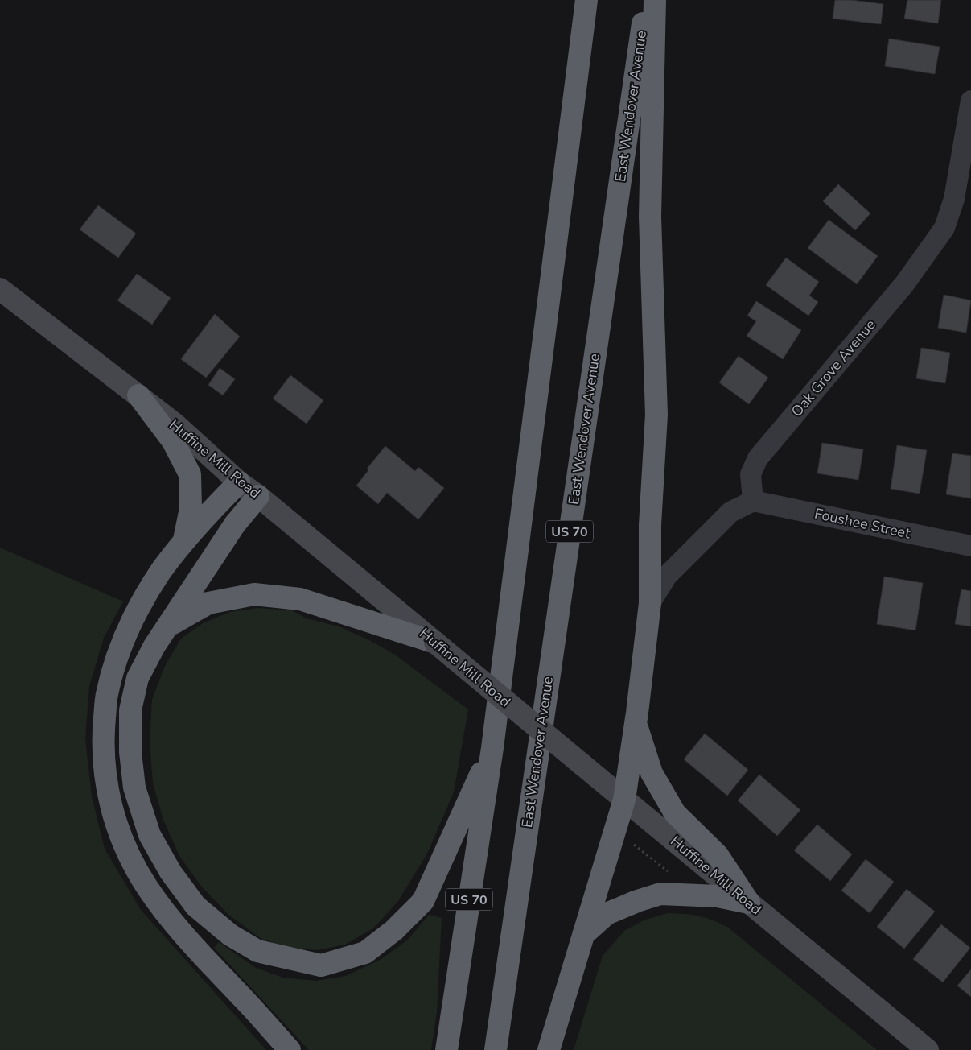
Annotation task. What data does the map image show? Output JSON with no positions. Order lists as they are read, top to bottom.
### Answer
{
  "streets": {
    "highway": ["East Wendover Avenue", "US 70"],
    "main road": ["Huffine Mill Road"],
    "street": ["Oak Grove Avenue", "Foushee Street"]
  },
  "crossings": [
    ["Oak Grove Avenue", "Foushee Street"]
  ]
}
